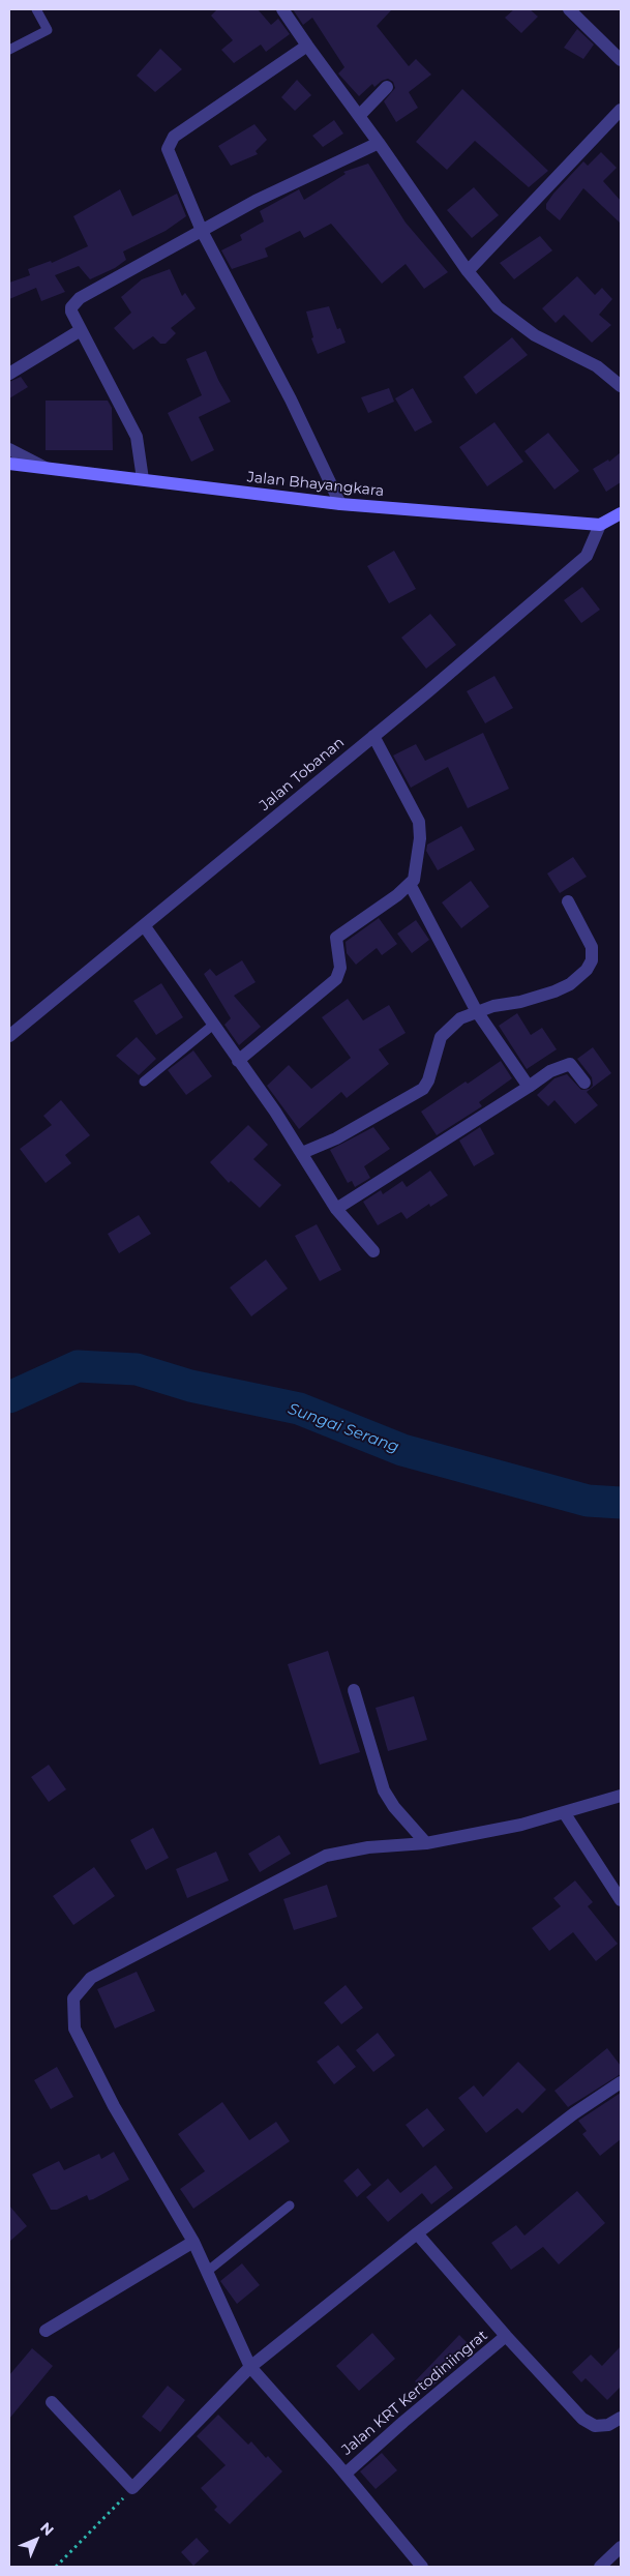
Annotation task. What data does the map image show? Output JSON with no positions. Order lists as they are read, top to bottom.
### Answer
{
  "streets": {
    "main road": ["Jalan Bhayangkara"],
    "street": ["Jalan Tobanan", "Jalan KRT Kertodiniingrat"]
  },
  "crossings": [
    ["Jalan Bhayangkara", "Jalan Tobanan"]
  ],
  "water": ["Sungai Serang"],
  "north": "top right"
}
